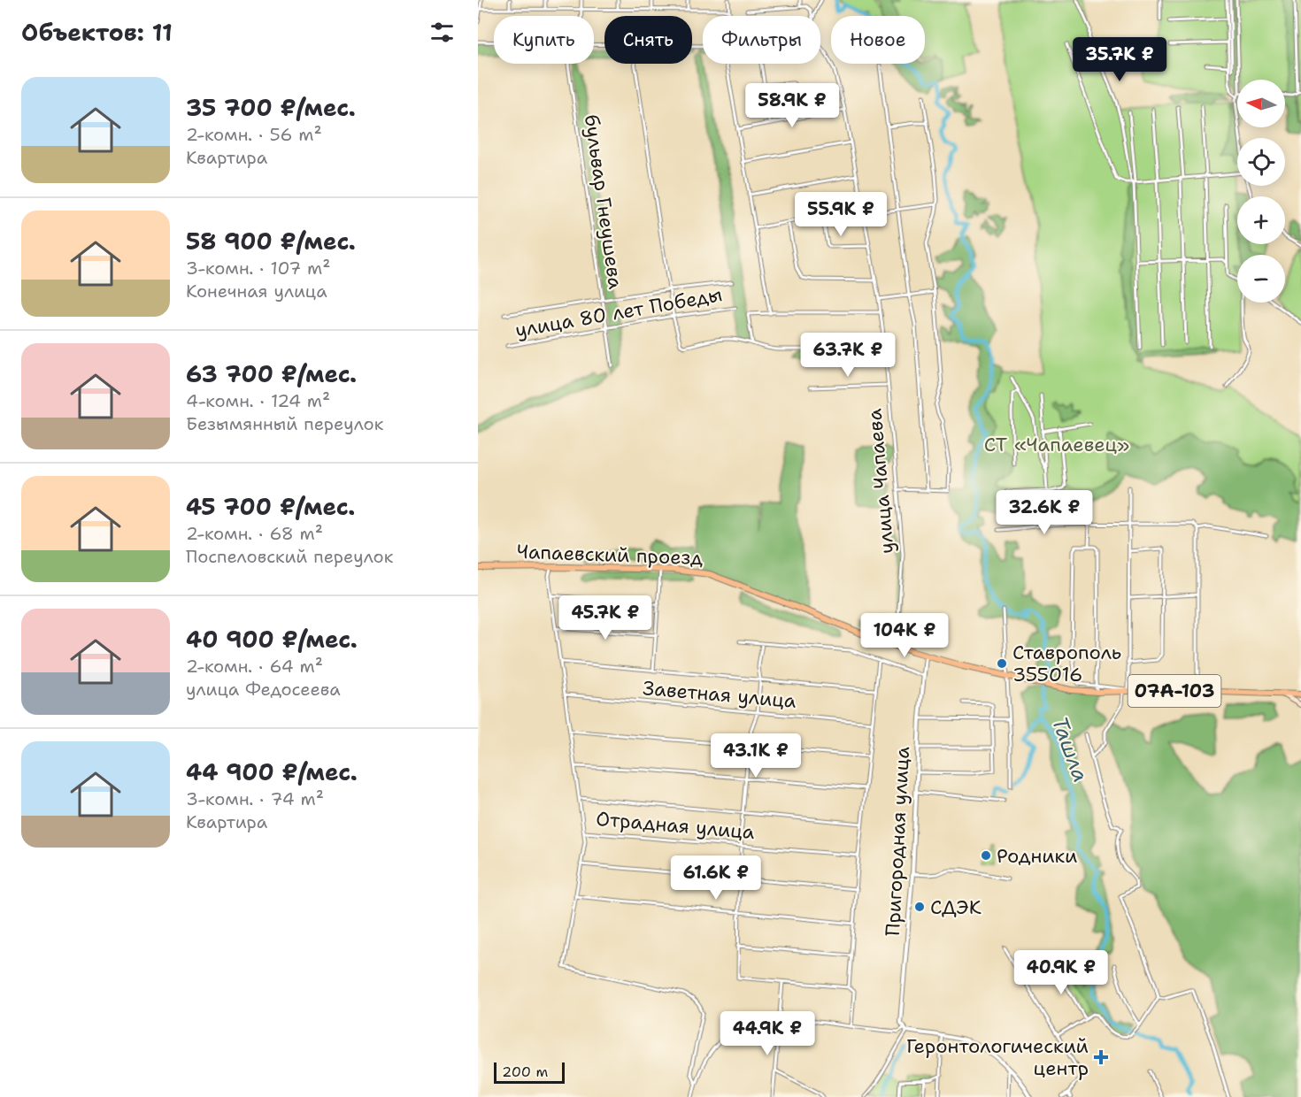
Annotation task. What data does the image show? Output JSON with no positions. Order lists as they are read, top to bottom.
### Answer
{
  "streets": {
    "main road": ["Чапаевский проезд", "07А-103"],
    "street": [
      "бульвар Гнеушева",
      "улица 80 лет Победы",
      "улица Чапаева",
      "Заветная улица",
      "Отрадная улица",
      "Пригородная улица"
    ]
  },
  "crossings": [
    ["бульвар Гнеушева", "улица 80 лет Победы"],
    ["улица Чапаева", "Чапаевский проезд"],
    ["Чапаевский проезд", "07А-103"],
    ["Чапаевский проезд", "Пригородная улица"],
    ["Заветная улица", "Пригородная улица"],
    ["Отрадная улица", "Пригородная улица"]
  ],
  "water": ["Ташла"],
  "parks": ["СТ «Чапаевец»"],
  "places": {
    "other": ["Ставрополь 355016", "Родники", "СДЭК"],
    "health": ["Геронтологический центр"]
  },
  "scale_bar": "200 m",
  "north": "left",
  "page": {
    "heading": "Объектов: 11",
    "chip": [
      "Купить",
      "Снять",
      "Фильтры",
      "Новое"
    ],
    "price": [
      "35.7K ₽",
      "58.9K ₽",
      "55.9K ₽",
      "63.7K ₽",
      "32.6K ₽",
      "45.7K ₽",
      "104K ₽",
      "43.1K ₽",
      "61.6K ₽",
      "40.9K ₽",
      "44.9K ₽"
    ],
    "list": [
      {
        "name": "35 700 ₽/мес.",
        "note": "2-комн. · 56 m² · Квартира"
      },
      {
        "name": "58 900 ₽/мес.",
        "note": "3-комн. · 107 m² · Конечная улица"
      },
      {
        "name": "63 700 ₽/мес.",
        "note": "4-комн. · 124 m² · Безымянный переулок"
      },
      {
        "name": "45 700 ₽/мес.",
        "note": "2-комн. · 68 m² · Поспеловский переулок"
      },
      {
        "name": "40 900 ₽/мес.",
        "note": "2-комн. · 64 m² · улица Федосеева"
      },
      {
        "name": "44 900 ₽/мес.",
        "note": "3-комн. · 74 m² · Квартира"
      }
    ],
    "map_buttons": ["+", "−"],
    "scale": "200 m"
  }
}
